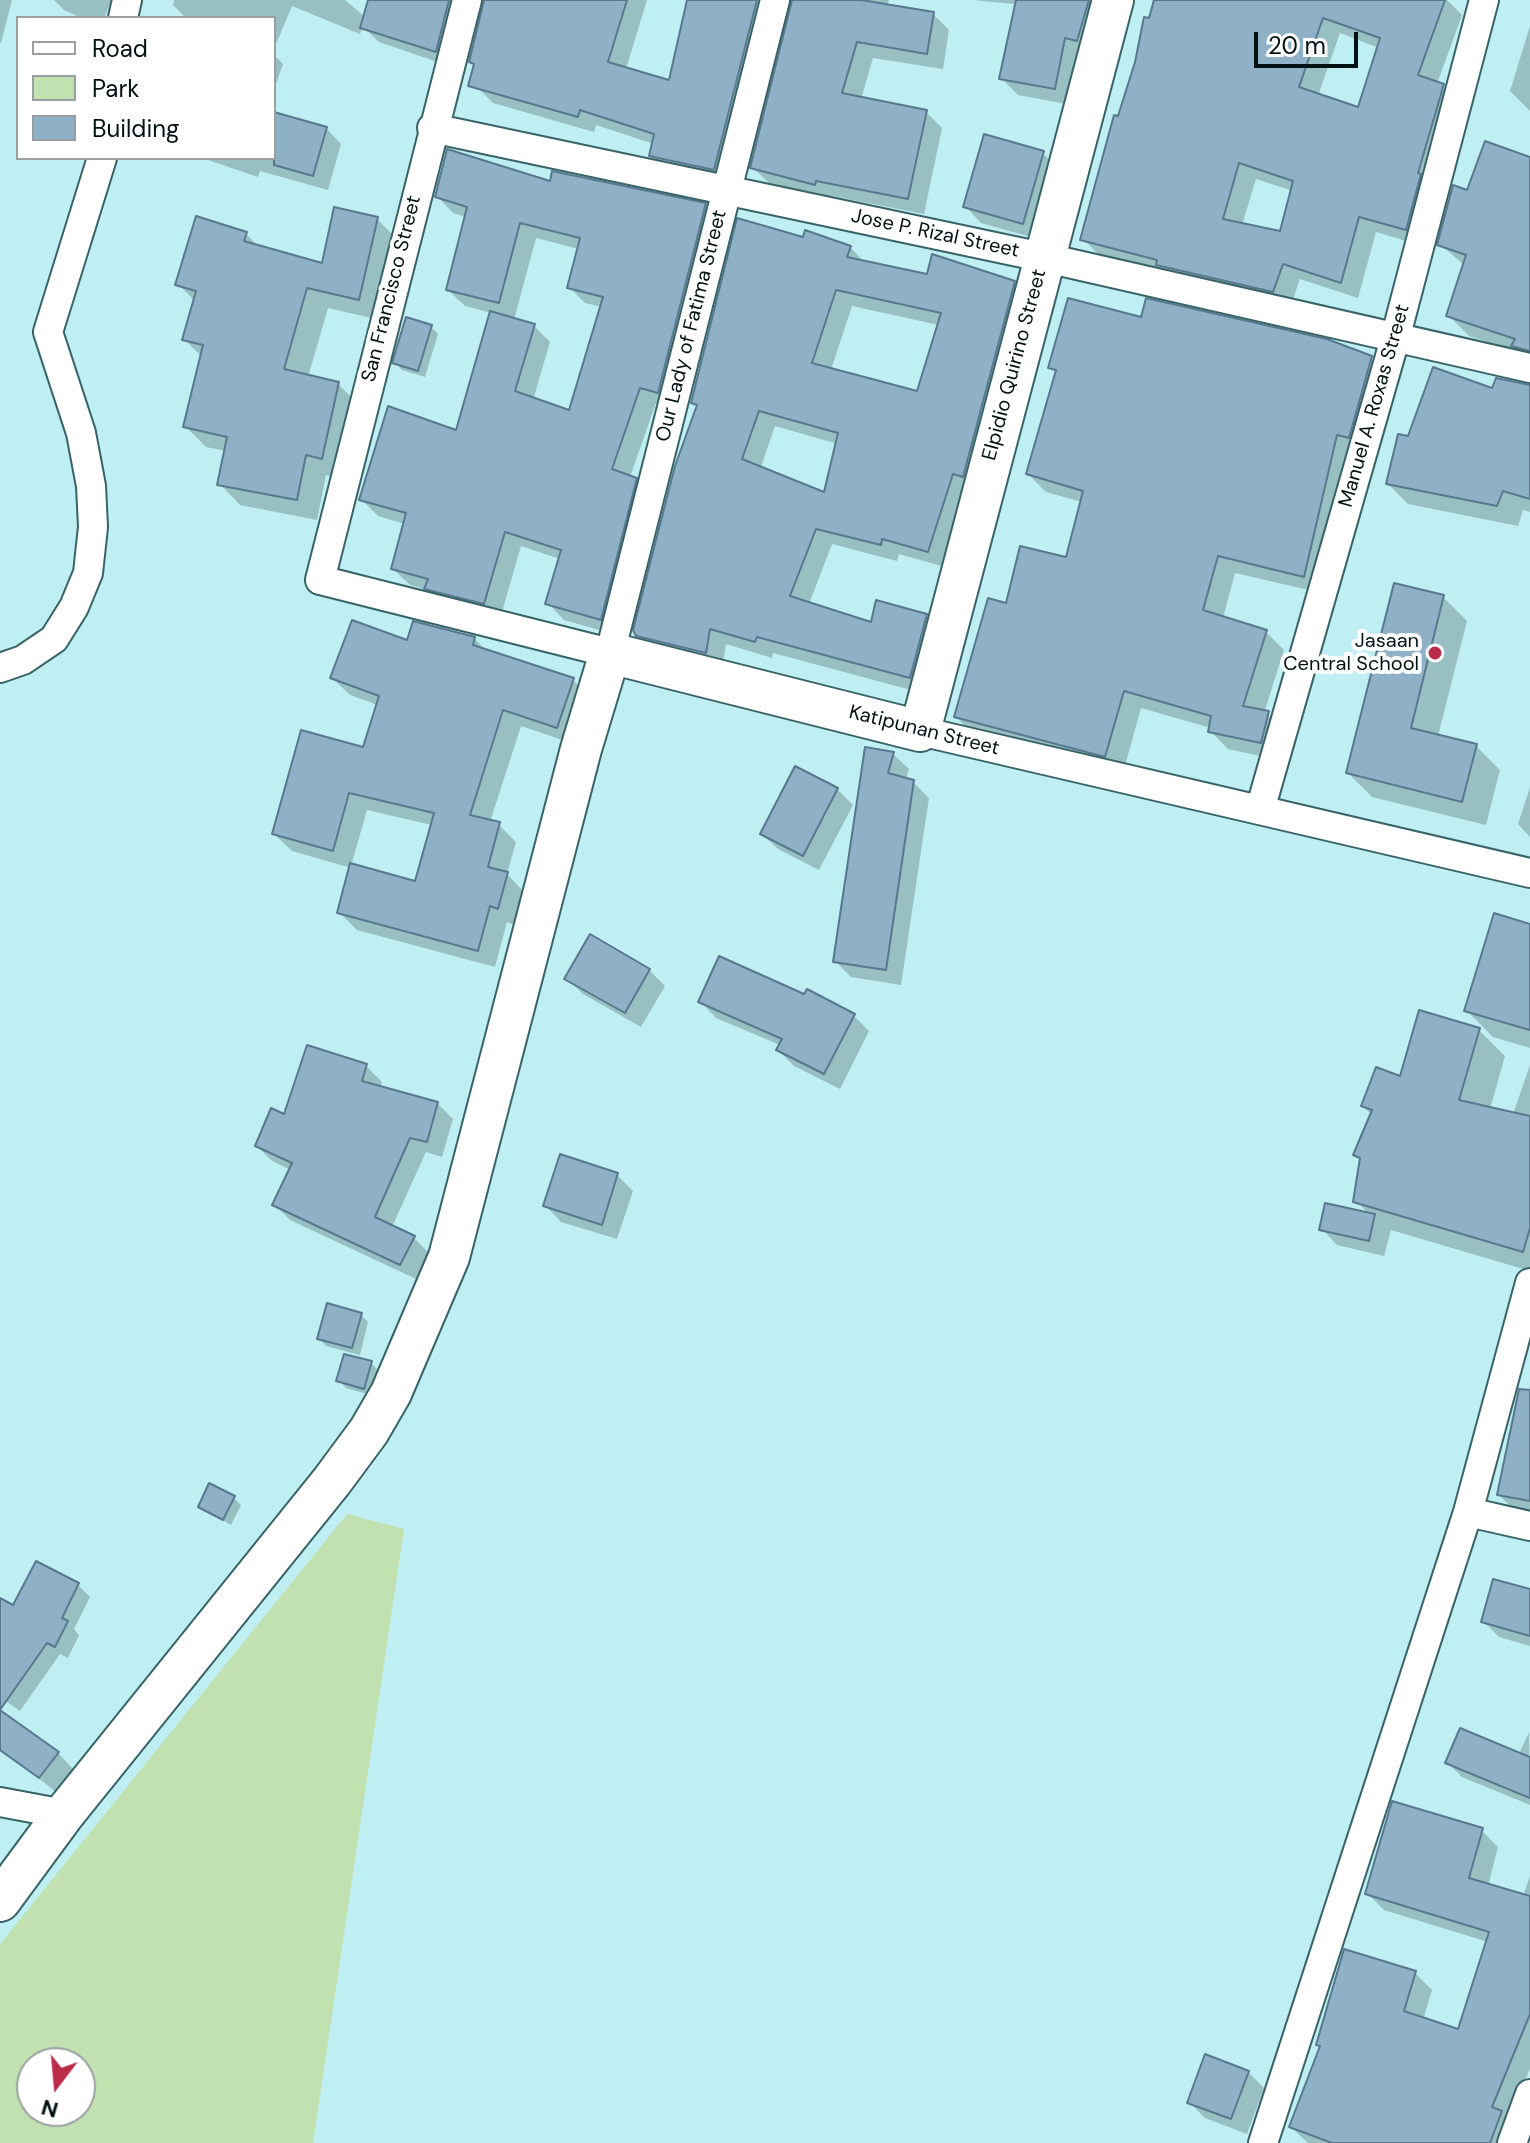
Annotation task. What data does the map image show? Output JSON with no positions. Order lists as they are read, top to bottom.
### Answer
{
  "streets": {
    "street": [
      "Jose P. Rizal Street",
      "San Francisco Street",
      "Our Lady of Fatima Street",
      "Elpidio Quirino Street",
      "Manuel A. Roxas Street",
      "Katipunan Street"
    ]
  },
  "crossings": [
    ["Jose P. Rizal Street", "San Francisco Street"],
    ["Jose P. Rizal Street", "Our Lady of Fatima Street"],
    ["Jose P. Rizal Street", "Elpidio Quirino Street"],
    ["Jose P. Rizal Street", "Manuel A. Roxas Street"],
    ["San Francisco Street", "Katipunan Street"],
    ["Our Lady of Fatima Street", "Katipunan Street"],
    ["Elpidio Quirino Street", "Katipunan Street"],
    ["Manuel A. Roxas Street", "Katipunan Street"]
  ],
  "places": ["Jasaan Central School"],
  "legend": ["Road", "Park", "Building"],
  "scale_bar": "20 m",
  "north": "bottom"
}
